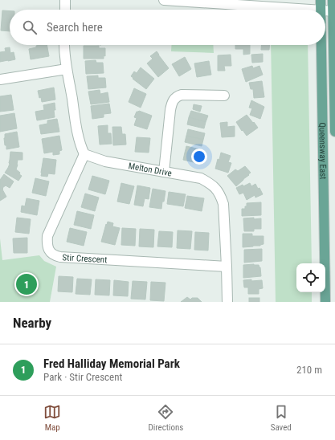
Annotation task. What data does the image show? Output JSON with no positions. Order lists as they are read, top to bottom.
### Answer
{
  "streets": {
    "main road": ["Queensway East"],
    "street": ["Melton Drive", "Stir Crescent"]
  },
  "crossings": [
    ["Melton Drive", "Stir Crescent"]
  ],
  "page": {
    "search": "Search here",
    "pins": "1",
    "heading": "Nearby",
    "list": [
      {
        "mark": "1",
        "name": "Fred Halliday Memorial Park",
        "note": "Park · Stir Crescent",
        "value": "210 m"
      }
    ],
    "nav": ["Map", "Directions", "Saved"]
  }
}
